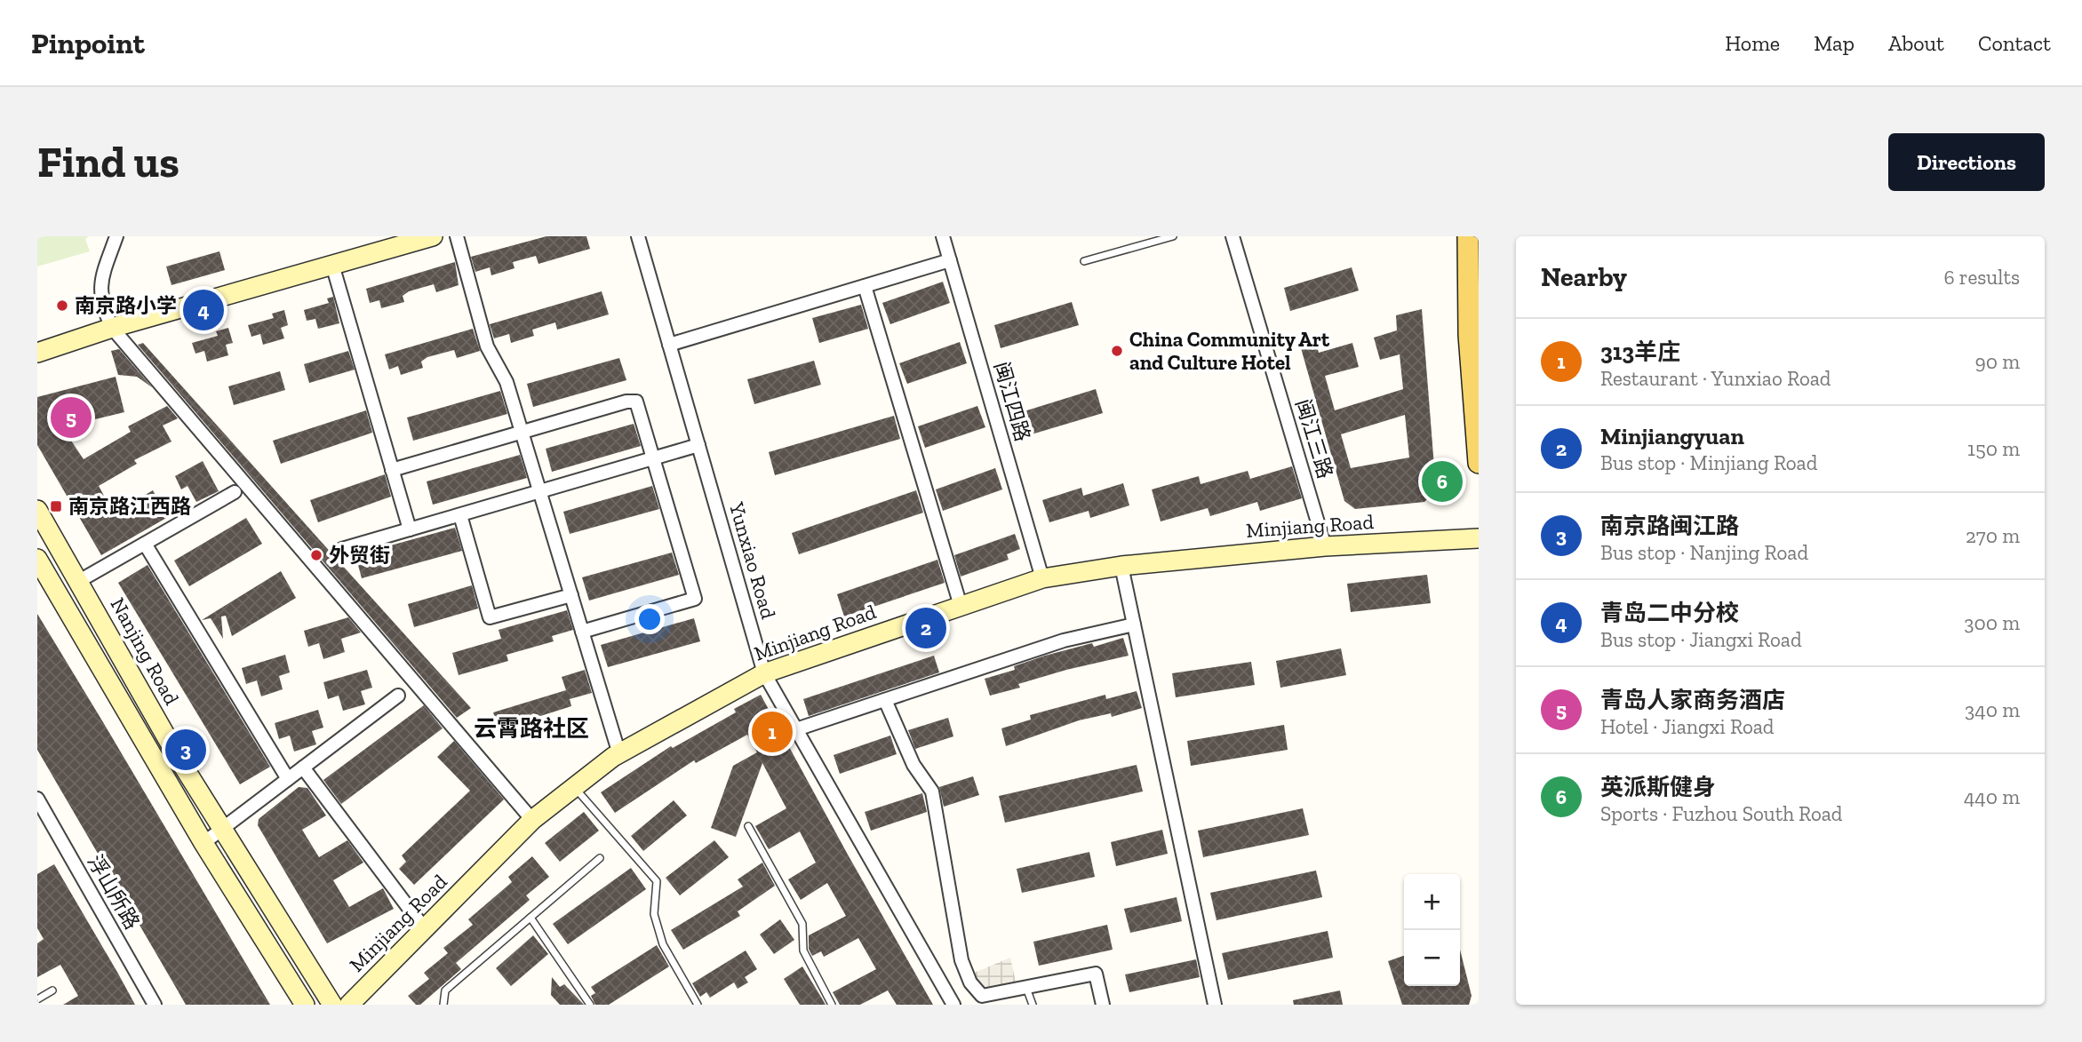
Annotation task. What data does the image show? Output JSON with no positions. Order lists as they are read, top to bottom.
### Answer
{
  "streets": {
    "main road": ["Minjiang Road", "Nanjing Road"],
    "street": [
      "闽江四路",
      "闽江三路",
      "Yunxiao Road",
      "浮山所路"
    ]
  },
  "crossings": [
    ["闽江四路", "Minjiang Road"],
    ["闽江三路", "Minjiang Road"],
    ["Minjiang Road", "Yunxiao Road"]
  ],
  "districts": ["云霄路社区"],
  "places": {
    "other": ["南京路小学", "China Community Art and Culture Hotel", "外贸街"],
    "transit": ["南京路江西路"]
  },
  "page": {
    "header": "Pinpoint",
    "nav": [
      "Home",
      "Map",
      "About",
      "Contact"
    ],
    "buttons": "Directions",
    "title": "Find us",
    "heading": ["Nearby", "6 results"],
    "pins": [
      "4",
      "5",
      "6",
      "2",
      "1",
      "3"
    ],
    "list": [
      {
        "mark": "1",
        "name": "313羊庄",
        "note": "Restaurant · Yunxiao Road",
        "value": "90 m"
      },
      {
        "mark": "2",
        "name": "Minjiangyuan",
        "note": "Bus stop · Minjiang Road",
        "value": "150 m"
      },
      {
        "mark": "3",
        "name": "南京路闽江路",
        "note": "Bus stop · Nanjing Road",
        "value": "270 m"
      },
      {
        "mark": "4",
        "name": "青岛二中分校",
        "note": "Bus stop · Jiangxi Road",
        "value": "300 m"
      },
      {
        "mark": "5",
        "name": "青岛人家商务酒店",
        "note": "Hotel · Jiangxi Road",
        "value": "340 m"
      },
      {
        "mark": "6",
        "name": "英派斯健身",
        "note": "Sports · Fuzhou South Road",
        "value": "440 m"
      }
    ],
    "map_buttons": ["+", "−"]
  }
}
